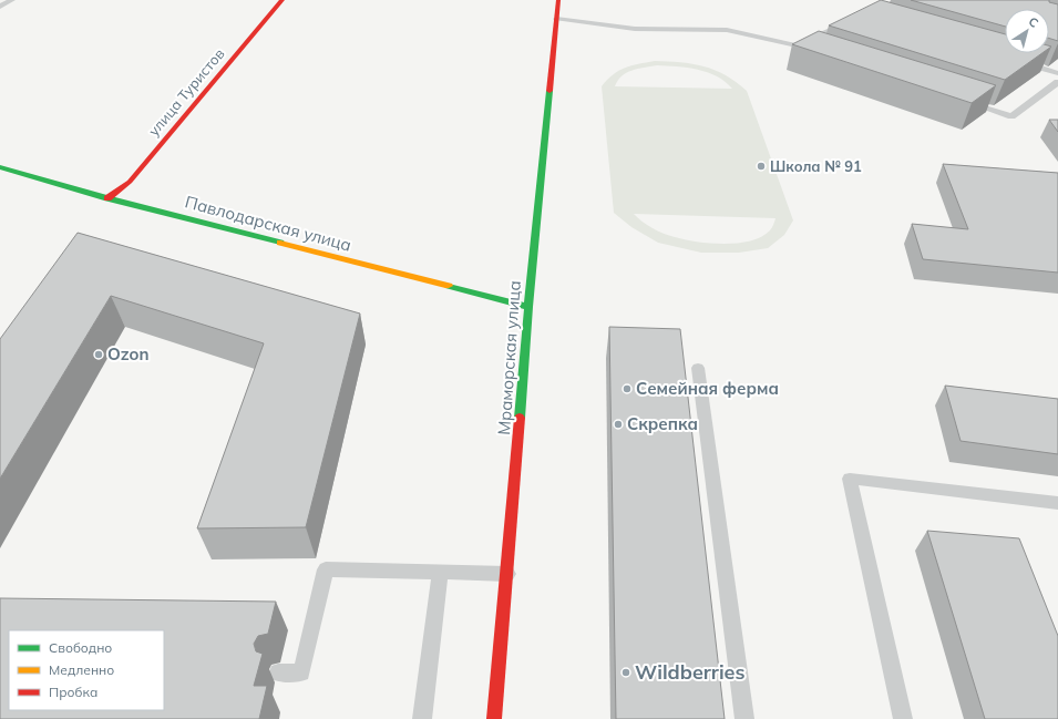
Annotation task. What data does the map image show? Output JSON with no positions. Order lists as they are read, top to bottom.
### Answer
{
  "streets": {
    "street": ["улица Туристов", "Павлодарская улица", "Мраморская улица"]
  },
  "crossings": [
    ["улица Туристов", "Павлодарская улица"],
    ["Павлодарская улица", "Мраморская улица"]
  ],
  "places": [
    "Школа № 91",
    "Ozon",
    "Семейная ферма",
    "Скрепка",
    "Wildberries"
  ],
  "legend": ["Свободно", "Медленно", "Пробка"],
  "north": "top right"
}
